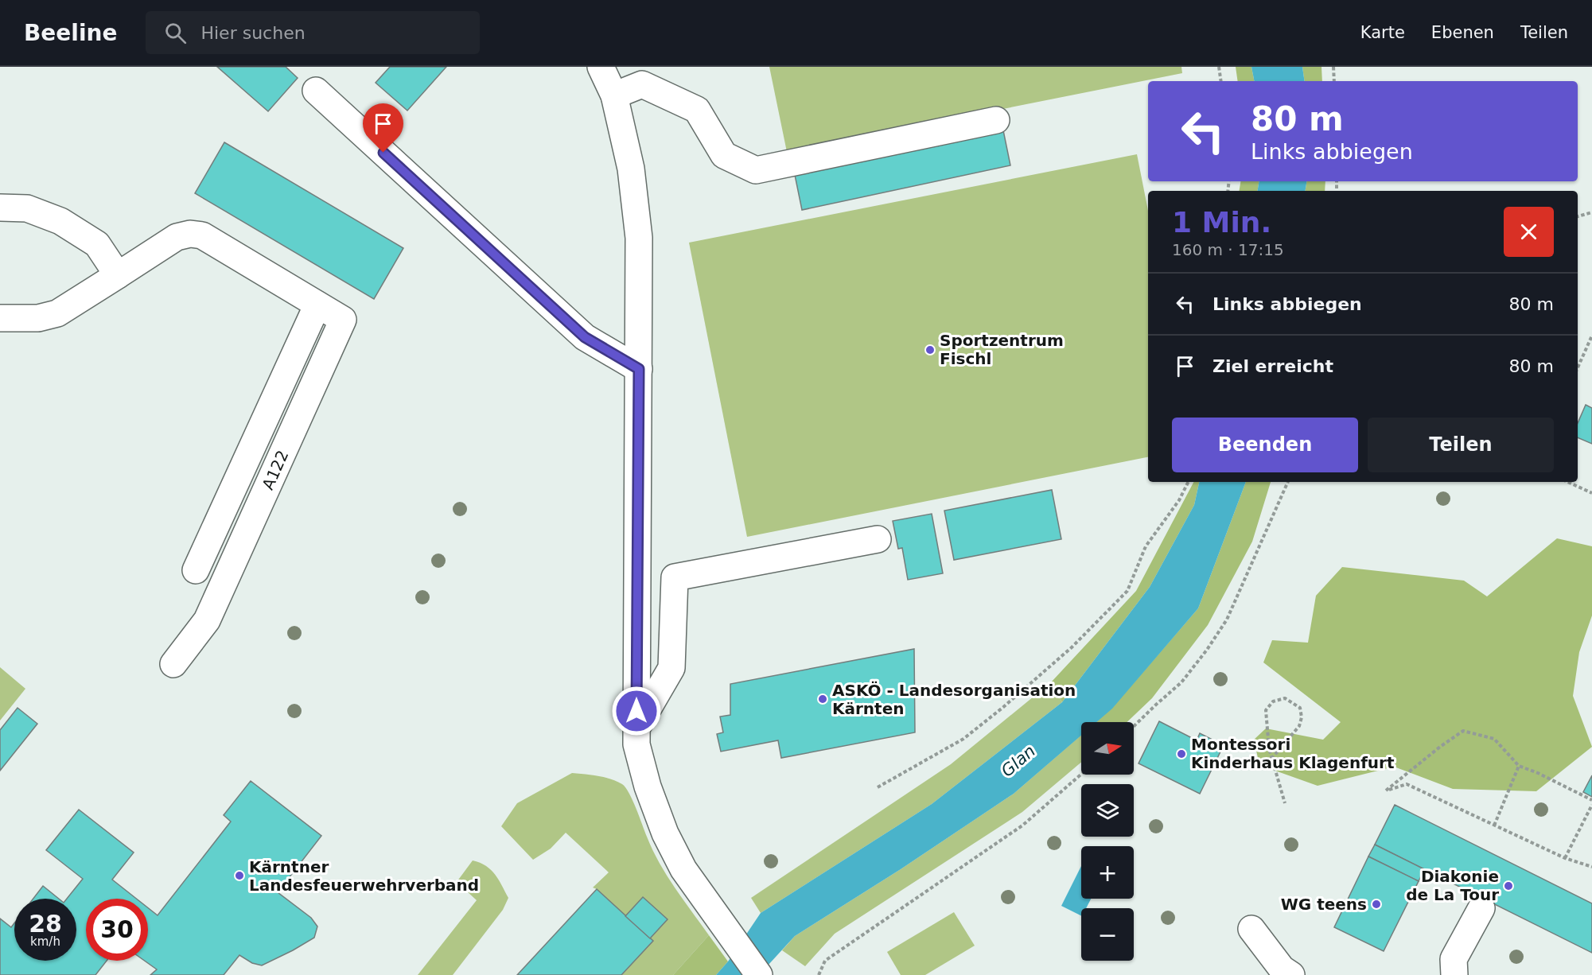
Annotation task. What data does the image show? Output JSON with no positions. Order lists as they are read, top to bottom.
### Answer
{
  "streets": {
    "street": ["A122"]
  },
  "water": ["Glan"],
  "places": [
    "Sportzentrum Fischl",
    "ASKÖ - Landesorganisation Kärnten",
    "Montessori Kinderhaus Klagenfurt",
    "Kärntner Landesfeuerwehrverband",
    "Diakonie de La Tour",
    "WG teens"
  ],
  "north": "right",
  "page": {
    "header": "Beeline",
    "search": "Hier suchen",
    "nav": ["Karte", "Ebenen", "Teilen"],
    "turn": ["80 m", "Links abbiegen"],
    "heading": ["1 Min.", "160 m · 17:15"],
    "list": [
      {
        "name": "Links abbiegen",
        "value": "80 m"
      },
      {
        "name": "Ziel erreicht",
        "value": "80 m"
      }
    ],
    "buttons": ["Beenden", "Teilen"],
    "map_buttons": ["+", "−"],
    "speed": "28 km/h",
    "limit": "30"
  }
}
